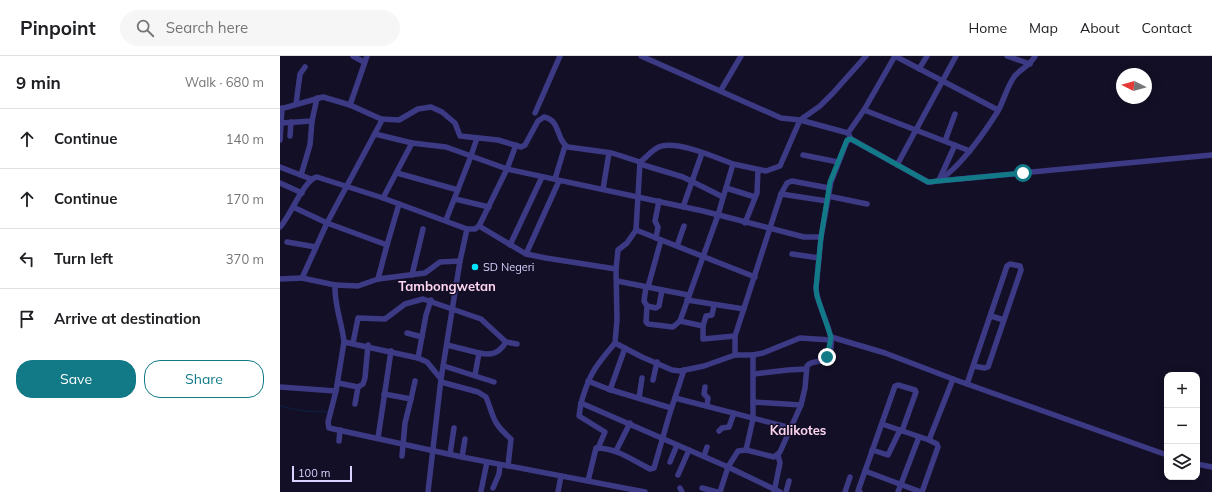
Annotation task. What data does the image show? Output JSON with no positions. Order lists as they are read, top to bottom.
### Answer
{
  "districts": ["Tambongwetan", "Kalikotes"],
  "places": ["SD Negeri"],
  "scale_bar": "100 m",
  "north": "left",
  "page": {
    "header": "Pinpoint",
    "search": "Search here",
    "nav": [
      "Home",
      "Map",
      "About",
      "Contact"
    ],
    "heading": ["9 min", "Walk · 680 m"],
    "list": [
      ["Continue", "140 m"],
      ["Continue", "170 m"],
      ["Turn left", "370 m"],
      "Arrive at destination"
    ],
    "buttons": ["Save", "Share"],
    "map_buttons": ["+", "−"],
    "scale": "100 m"
  }
}
